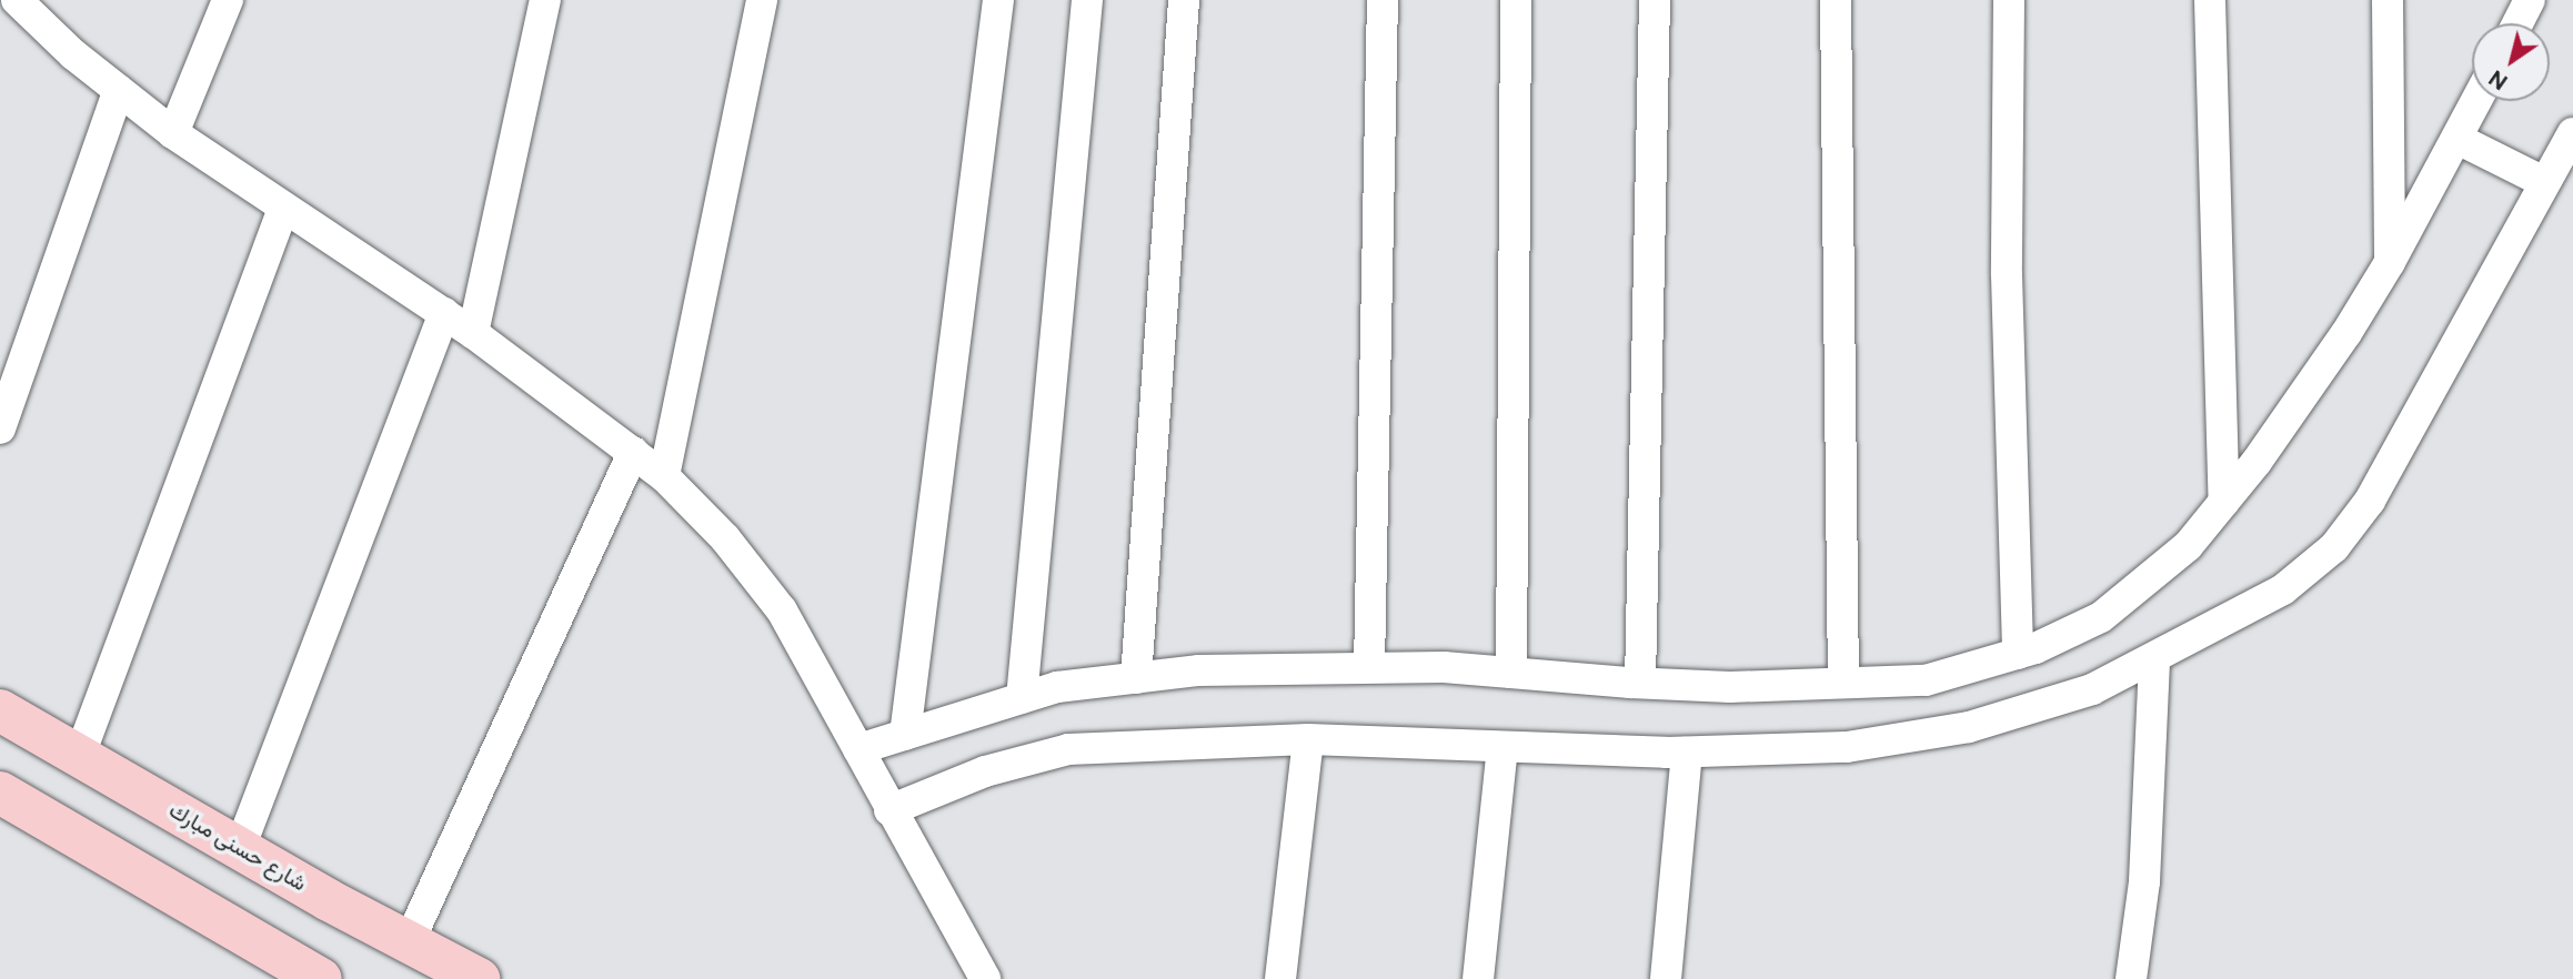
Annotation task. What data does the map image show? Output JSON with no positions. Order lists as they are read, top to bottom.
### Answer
{
  "streets": {
    "main road": ["شارع حسنى مبارك"]
  },
  "north": "bottom left"
}
